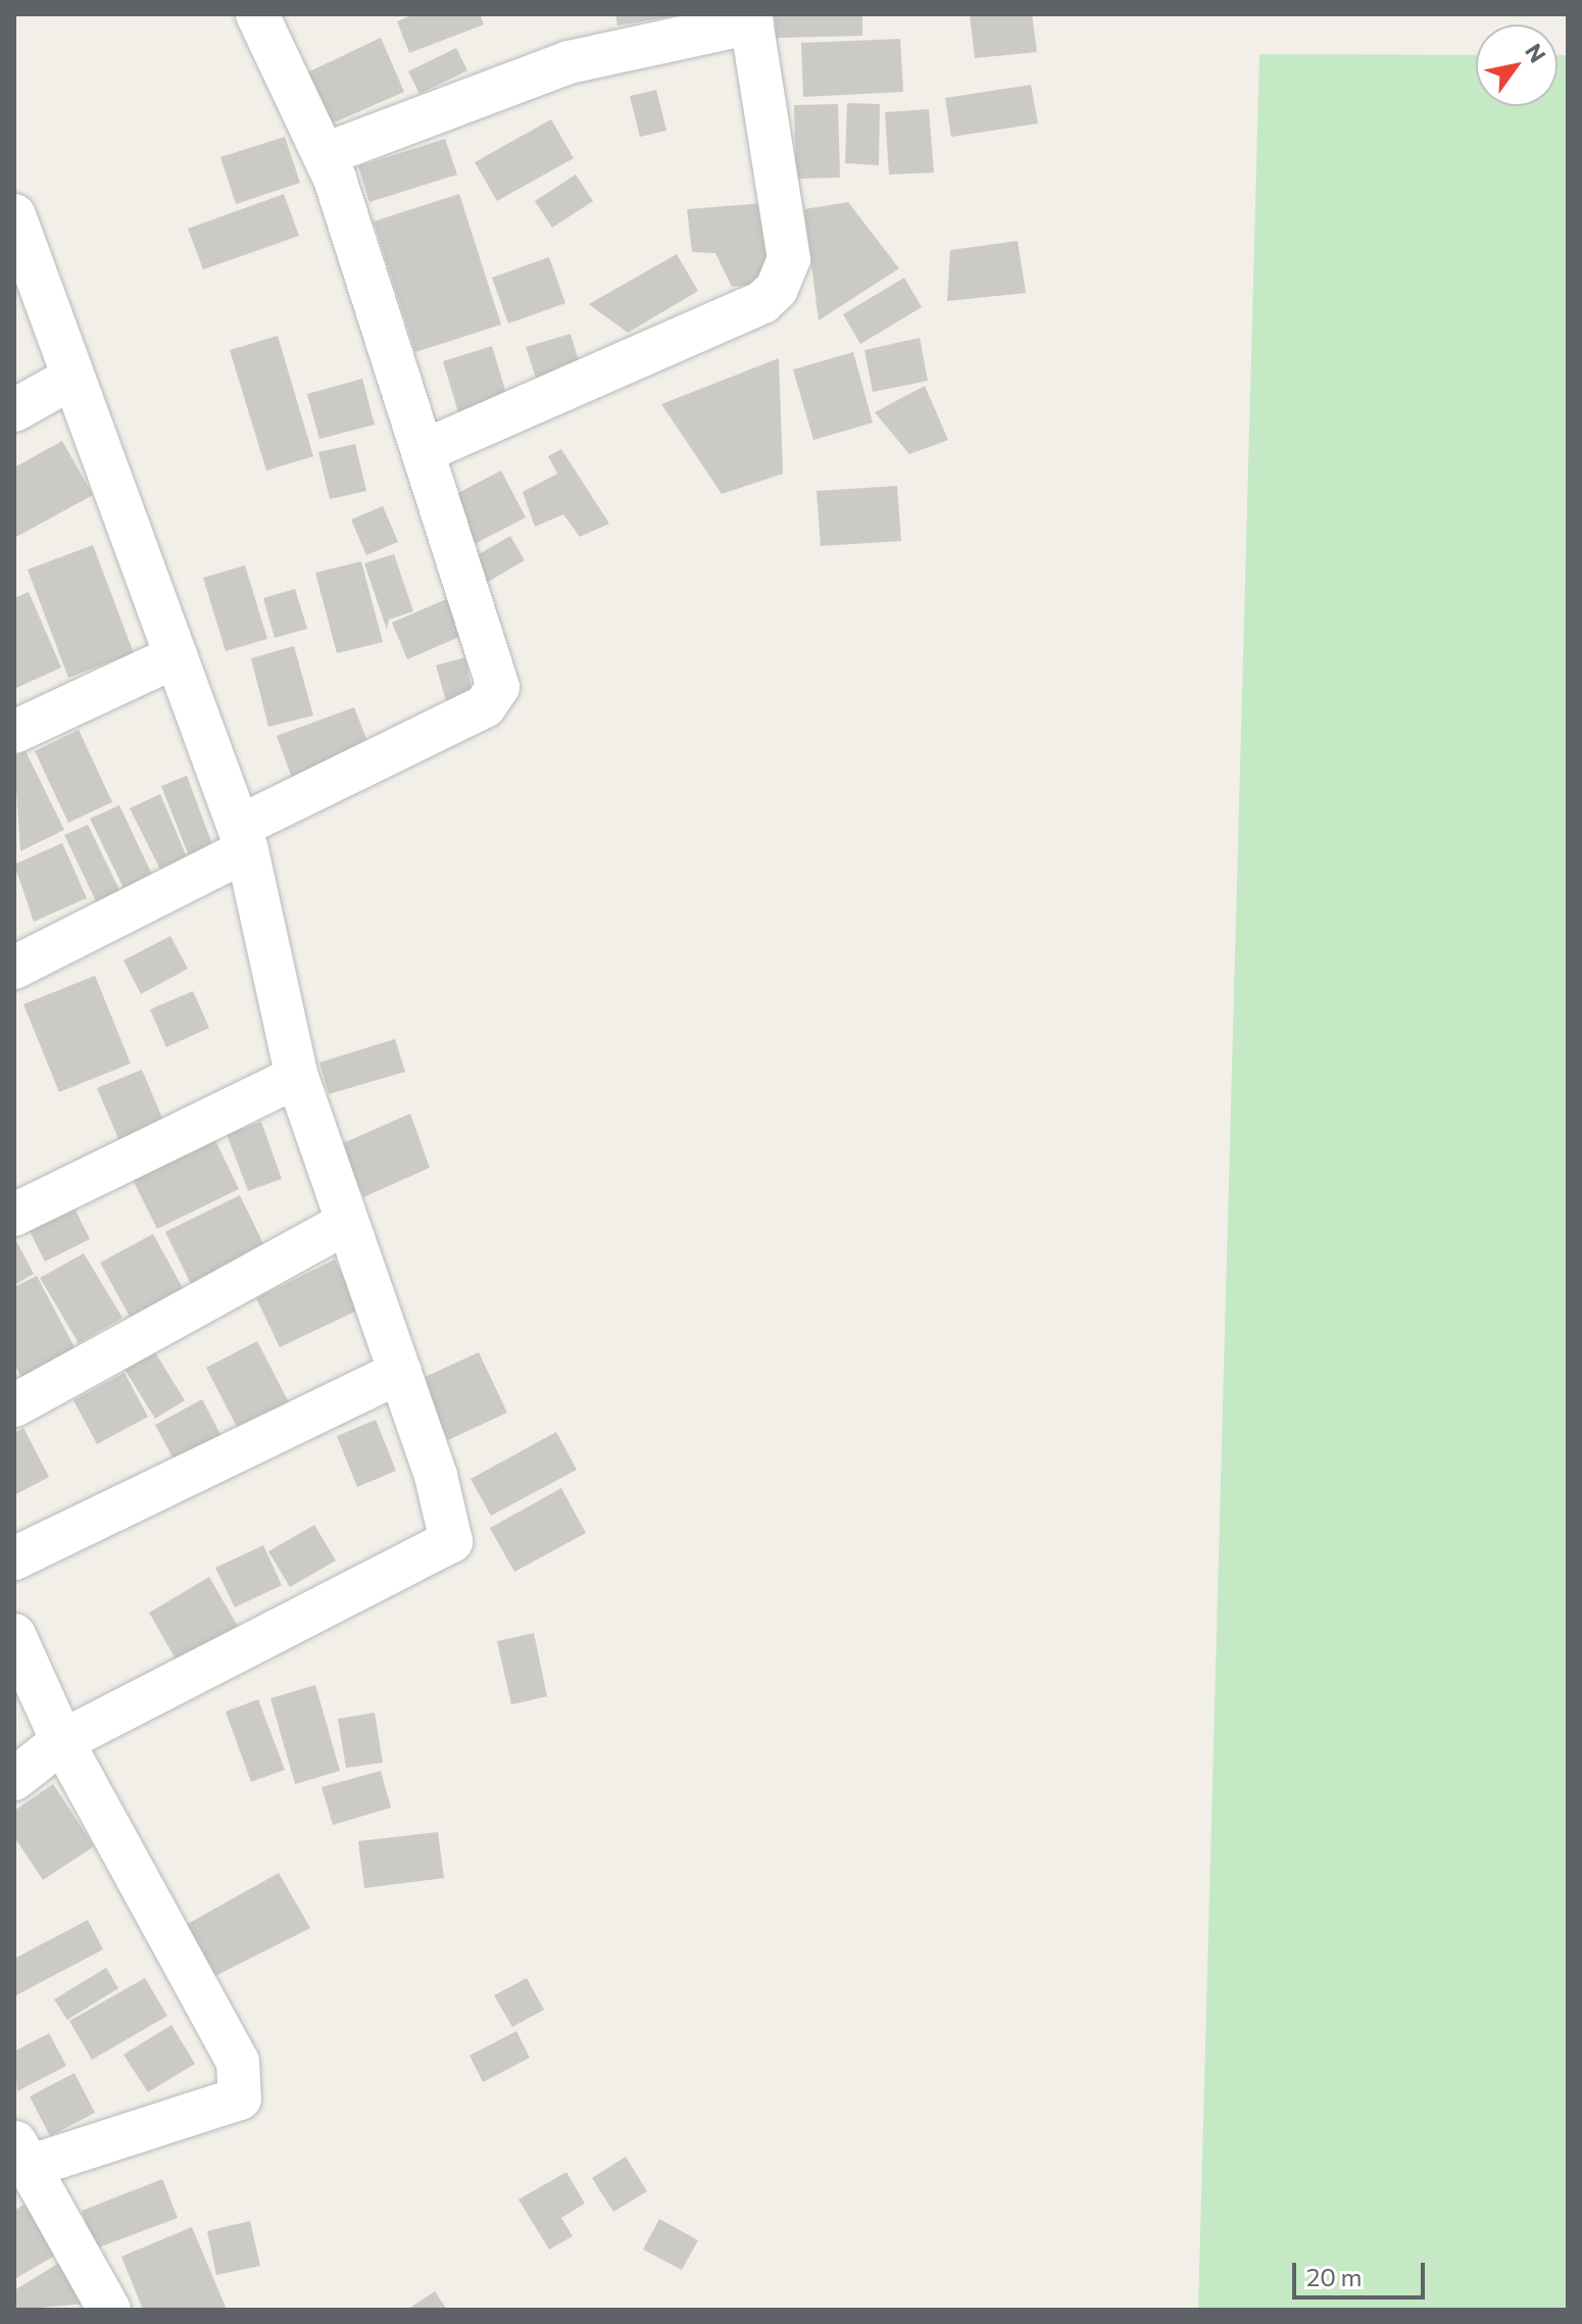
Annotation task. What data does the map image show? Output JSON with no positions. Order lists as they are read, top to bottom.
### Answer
{
  "scale_bar": "20 m",
  "north": "top right"
}
